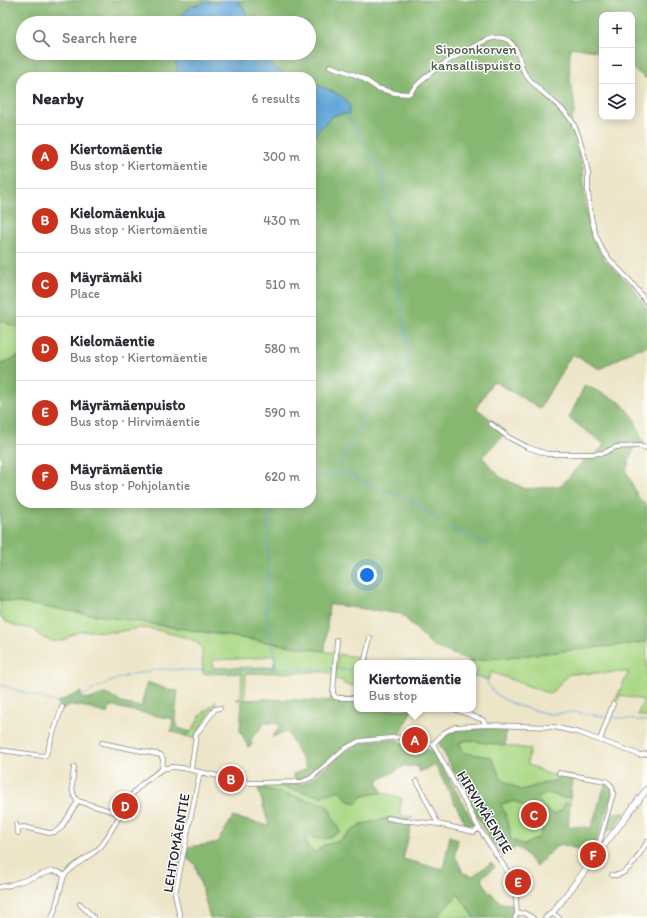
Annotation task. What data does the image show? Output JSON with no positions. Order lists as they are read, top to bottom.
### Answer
{
  "streets": {
    "street": ["HIRVIMÄENTIE", "LEHTOMÄENTIE"]
  },
  "parks": ["Sipoonkorven kansallispuisto"],
  "page": {
    "map_buttons": ["+", "−"],
    "search": "Search here",
    "heading": ["Nearby", "6 results"],
    "list": [
      {
        "mark": "A",
        "name": "Kiertomäentie",
        "note": "Bus stop · Kiertomäentie",
        "value": "300 m"
      },
      {
        "mark": "B",
        "name": "Kielomäenkuja",
        "note": "Bus stop · Kiertomäentie",
        "value": "430 m"
      },
      {
        "mark": "C",
        "name": "Mäyrämäki",
        "note": "Place",
        "value": "510 m"
      },
      {
        "mark": "D",
        "name": "Kielomäentie",
        "note": "Bus stop · Kiertomäentie",
        "value": "580 m"
      },
      {
        "mark": "E",
        "name": "Mäyrämäenpuisto",
        "note": "Bus stop · Hirvimäentie",
        "value": "590 m"
      },
      {
        "mark": "F",
        "name": "Mäyrämäentie",
        "note": "Bus stop · Pohjolantie",
        "value": "620 m"
      }
    ],
    "popup": ["Kiertomäentie", "Bus stop"],
    "pins": [
      "A",
      "B",
      "D",
      "C",
      "F",
      "E"
    ]
  }
}
